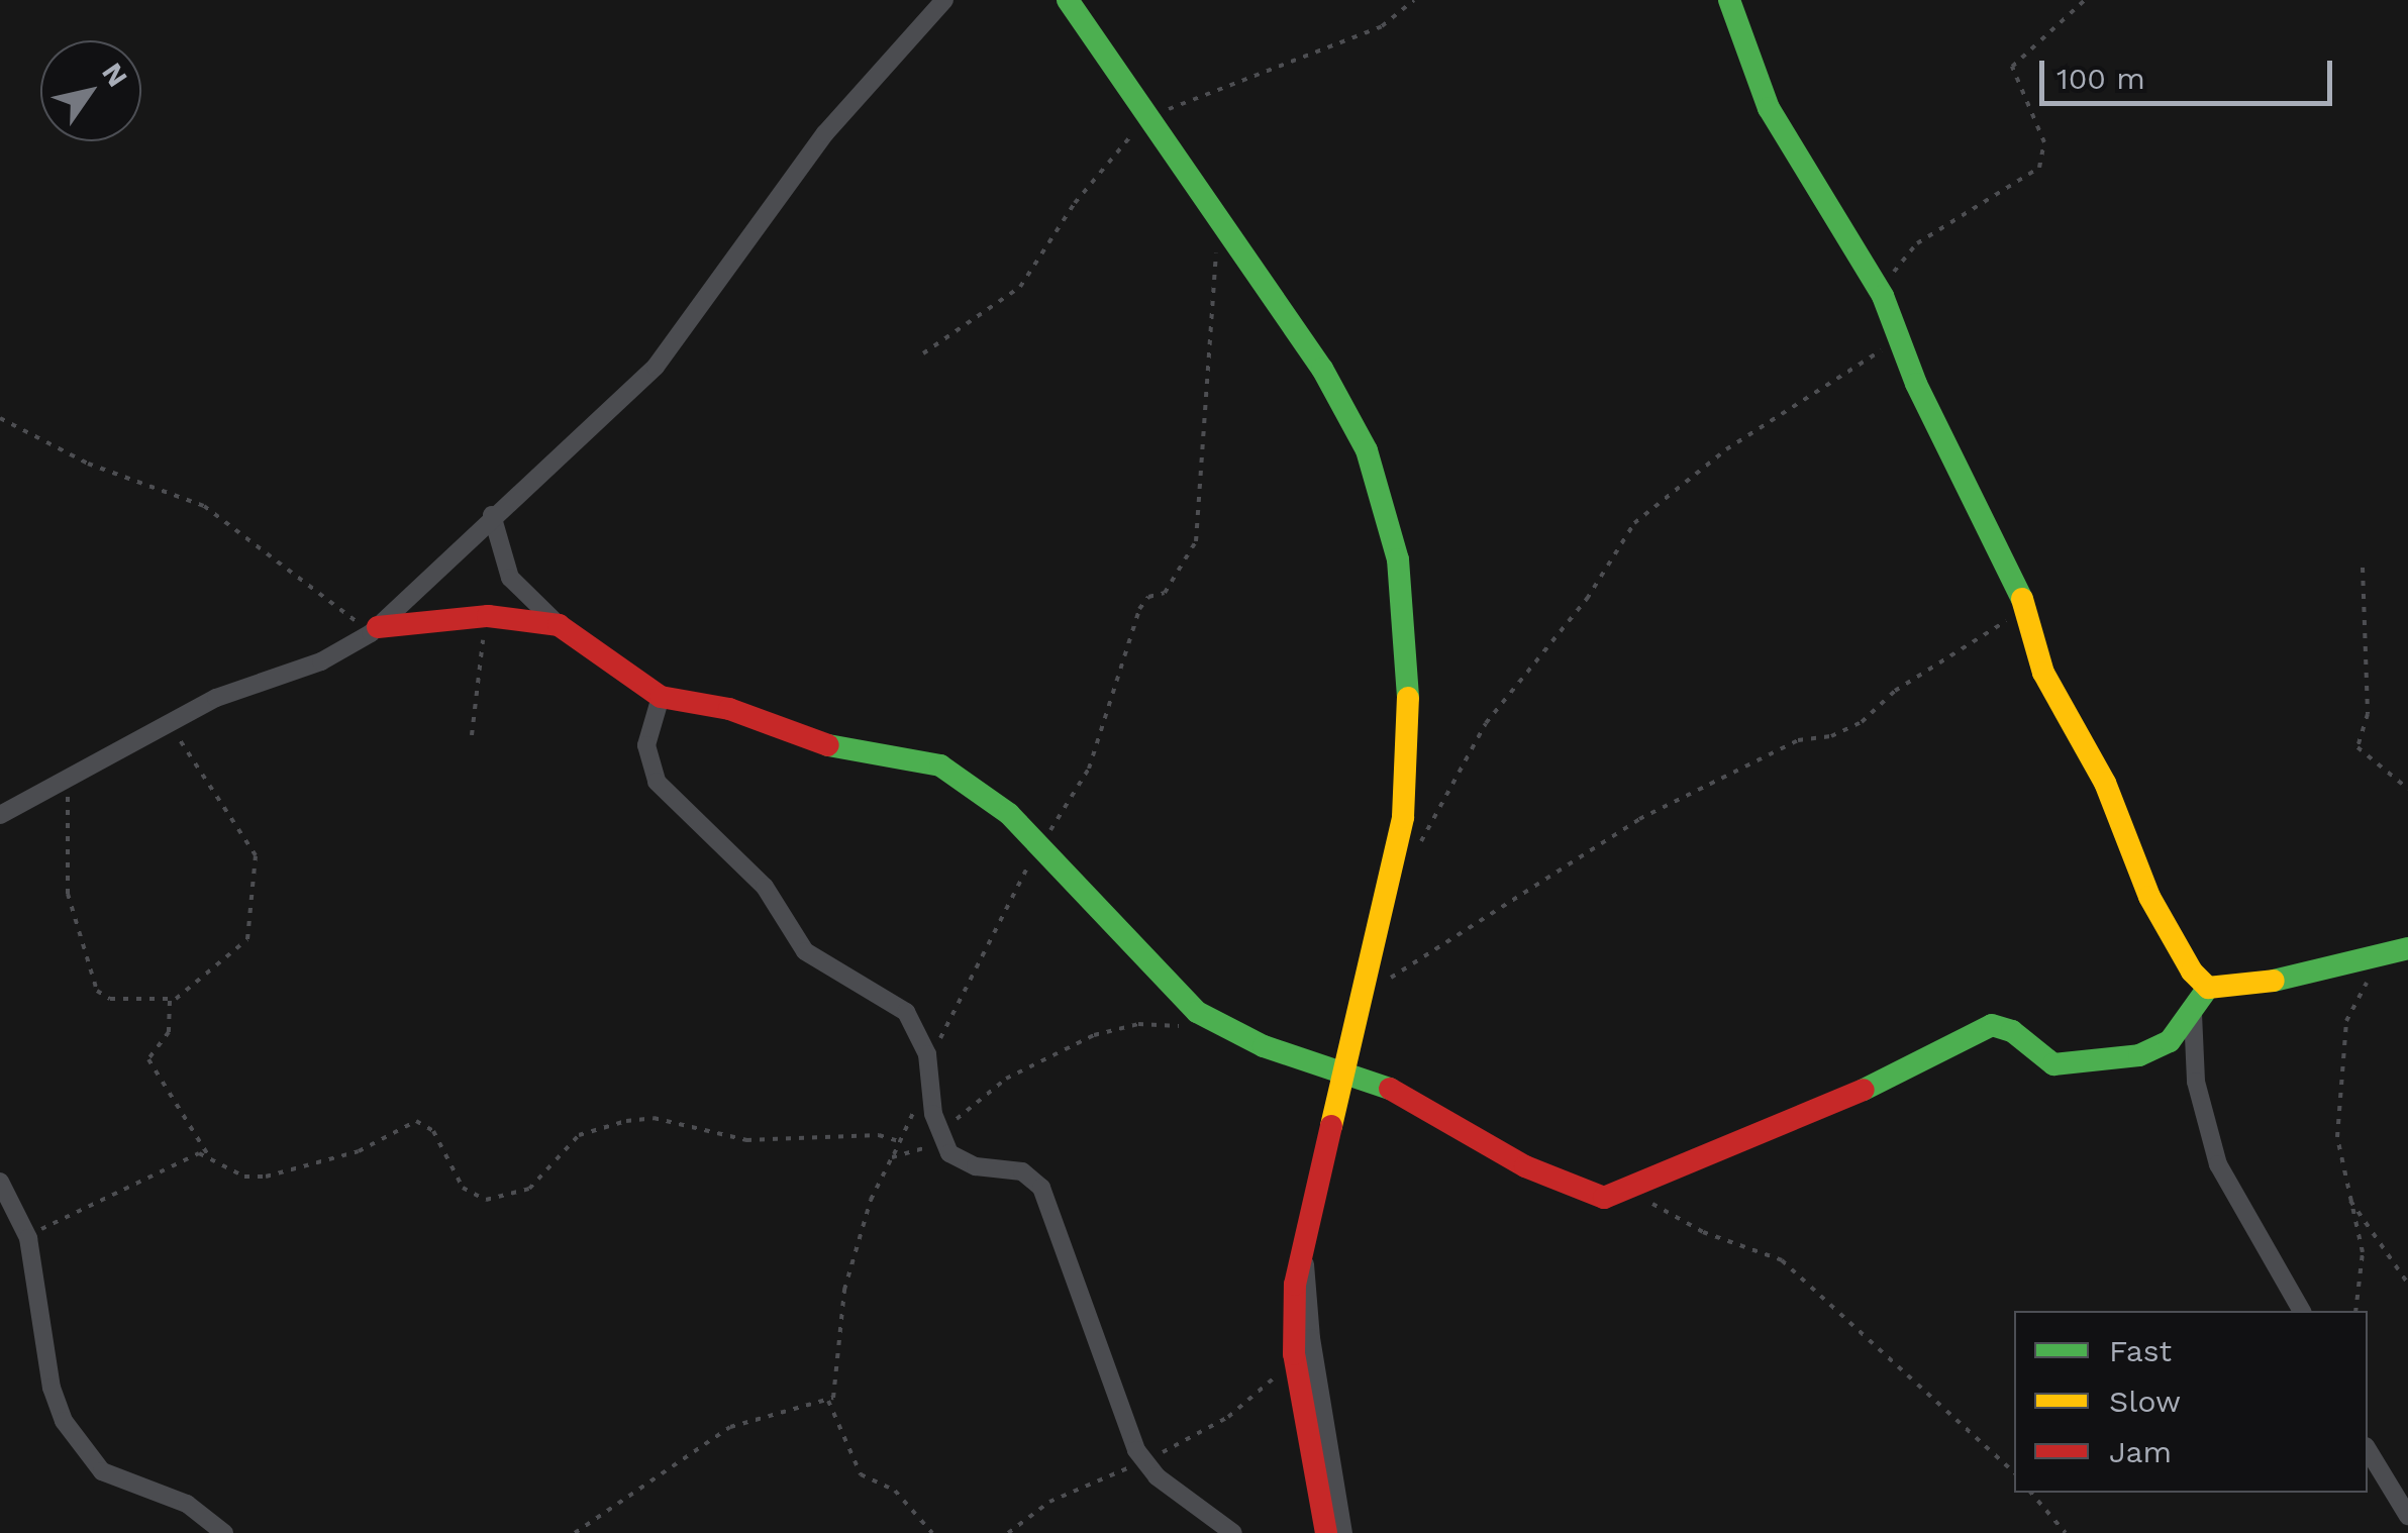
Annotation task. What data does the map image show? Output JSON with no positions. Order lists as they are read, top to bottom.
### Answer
{
  "legend": ["Fast", "Slow", "Jam"],
  "scale_bar": "100 m",
  "north": "top right"
}
